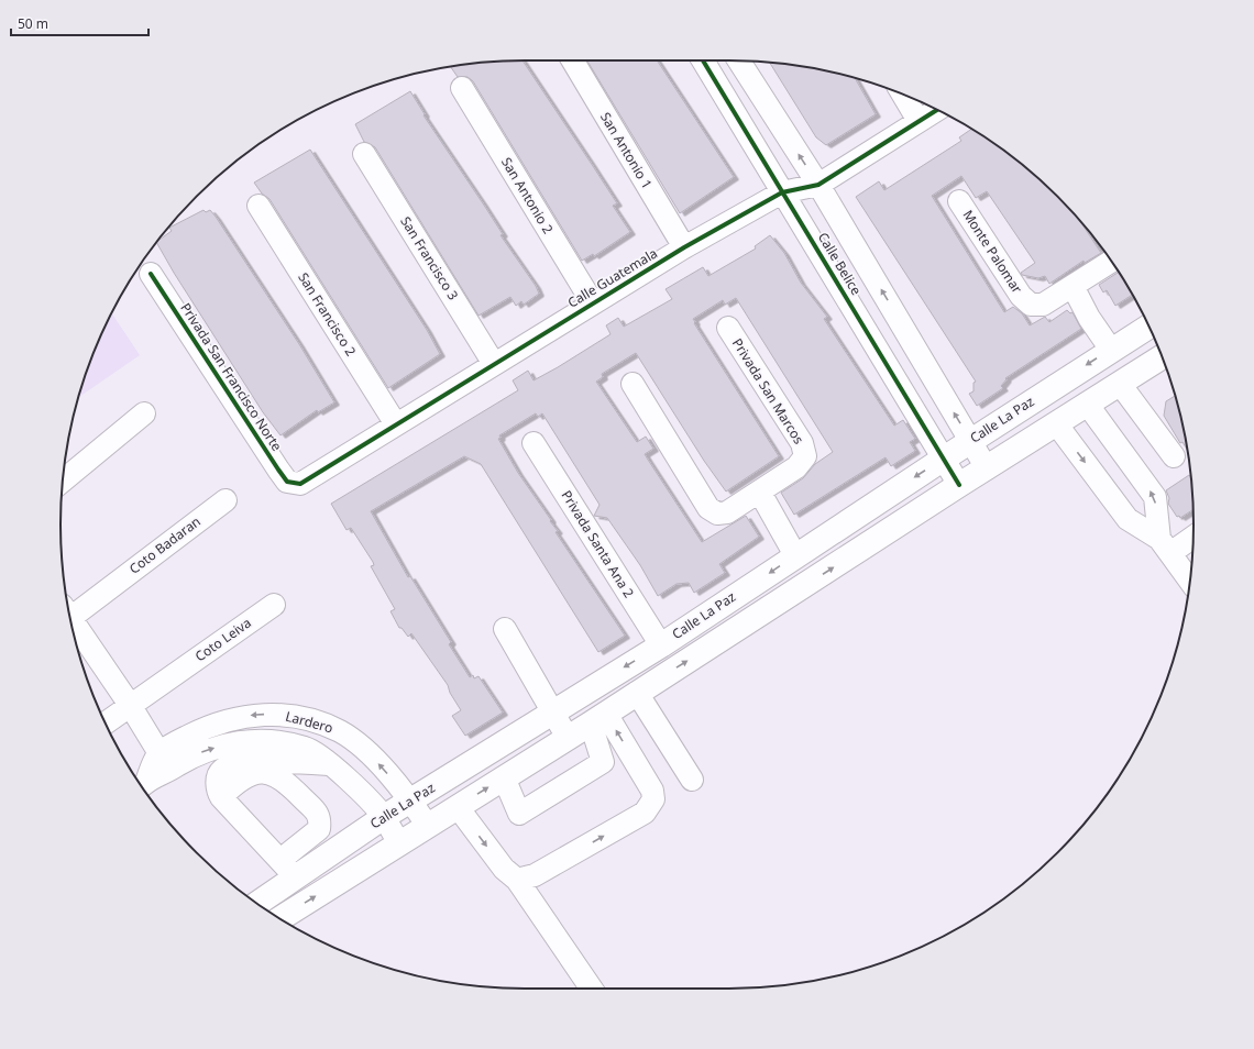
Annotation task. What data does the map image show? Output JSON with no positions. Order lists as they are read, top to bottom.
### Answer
{
  "streets": {
    "main road": ["Calle La Paz"],
    "street": [
      "San Antonio 1",
      "San Antonio 2",
      "Monte Palomar",
      "San Francisco 3",
      "Calle Belice",
      "Calle Guatemala",
      "San Francisco 2",
      "Privada San Francisco Norte",
      "Privada San Marcos",
      "Privada Santa Ana 2",
      "Coto Badaran",
      "Coto Leiva",
      "Lardero"
    ]
  },
  "crossings": [
    ["San Antonio 1", "Calle Guatemala"],
    ["San Antonio 2", "Calle Guatemala"],
    ["San Francisco 3", "Calle Guatemala"],
    ["Calle Belice", "Calle Guatemala"],
    ["Calle Belice", "Calle La Paz"],
    ["Calle Guatemala", "San Francisco 2"],
    ["Calle Guatemala", "Privada San Francisco Norte"],
    ["Calle La Paz", "Privada Santa Ana 2"],
    ["Calle La Paz", "Lardero"]
  ],
  "scale_bar": "50 m"
}
